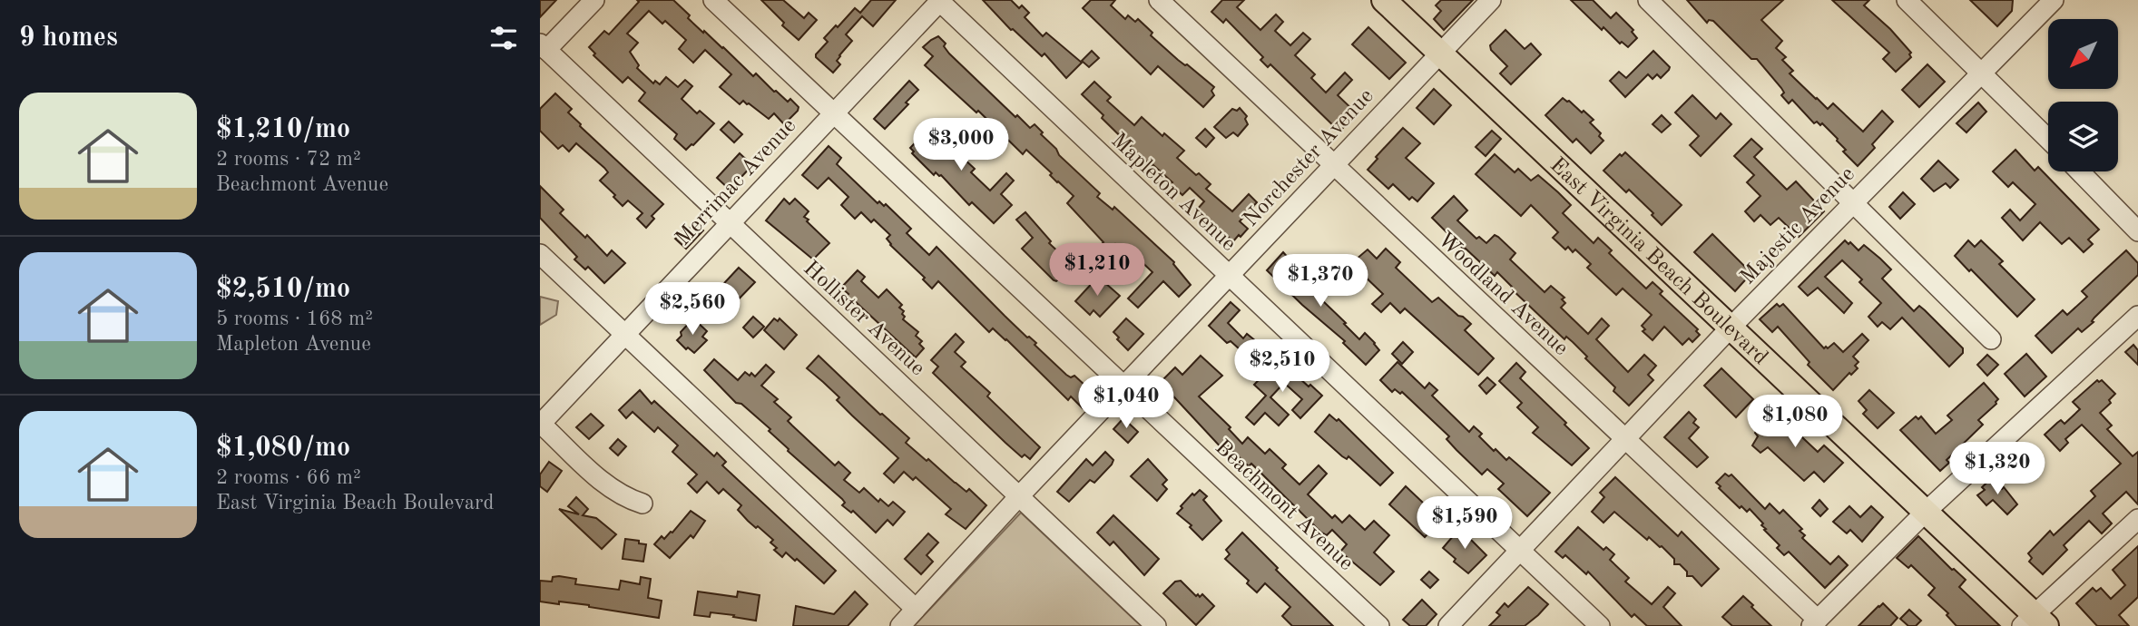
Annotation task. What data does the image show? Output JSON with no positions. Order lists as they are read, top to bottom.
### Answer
{
  "streets": {
    "main road": ["East Virginia Beach Boulevard"],
    "street": [
      "Norchester Avenue",
      "Merrimac Avenue",
      "Mapleton Avenue",
      "Majestic Avenue",
      "Woodland Avenue",
      "Hollister Avenue",
      "Beachmont Avenue"
    ]
  },
  "crossings": [
    ["Norchester Avenue", "Mapleton Avenue"],
    ["Norchester Avenue", "East Virginia Beach Boulevard"],
    ["Norchester Avenue", "Woodland Avenue"],
    ["Norchester Avenue", "Hollister Avenue"],
    ["Norchester Avenue", "Beachmont Avenue"],
    ["Merrimac Avenue", "Mapleton Avenue"],
    ["Merrimac Avenue", "Hollister Avenue"],
    ["Merrimac Avenue", "Beachmont Avenue"],
    ["Mapleton Avenue", "Majestic Avenue"],
    ["Majestic Avenue", "East Virginia Beach Boulevard"],
    ["Majestic Avenue", "Woodland Avenue"]
  ],
  "north": "bottom left",
  "page": {
    "heading": "9 homes",
    "list": [
      {
        "name": "$1,210/mo",
        "note": "2 rooms · 72 m² · Beachmont Avenue"
      },
      {
        "name": "$2,510/mo",
        "note": "5 rooms · 168 m² · Mapleton Avenue"
      },
      {
        "name": "$1,080/mo",
        "note": "2 rooms · 66 m² · East Virginia Beach Boulevard"
      }
    ],
    "price": [
      "$3,000",
      "$1,210",
      "$1,370",
      "$2,560",
      "$2,510",
      "$1,040",
      "$1,080",
      "$1,320",
      "$1,590"
    ]
  }
}
